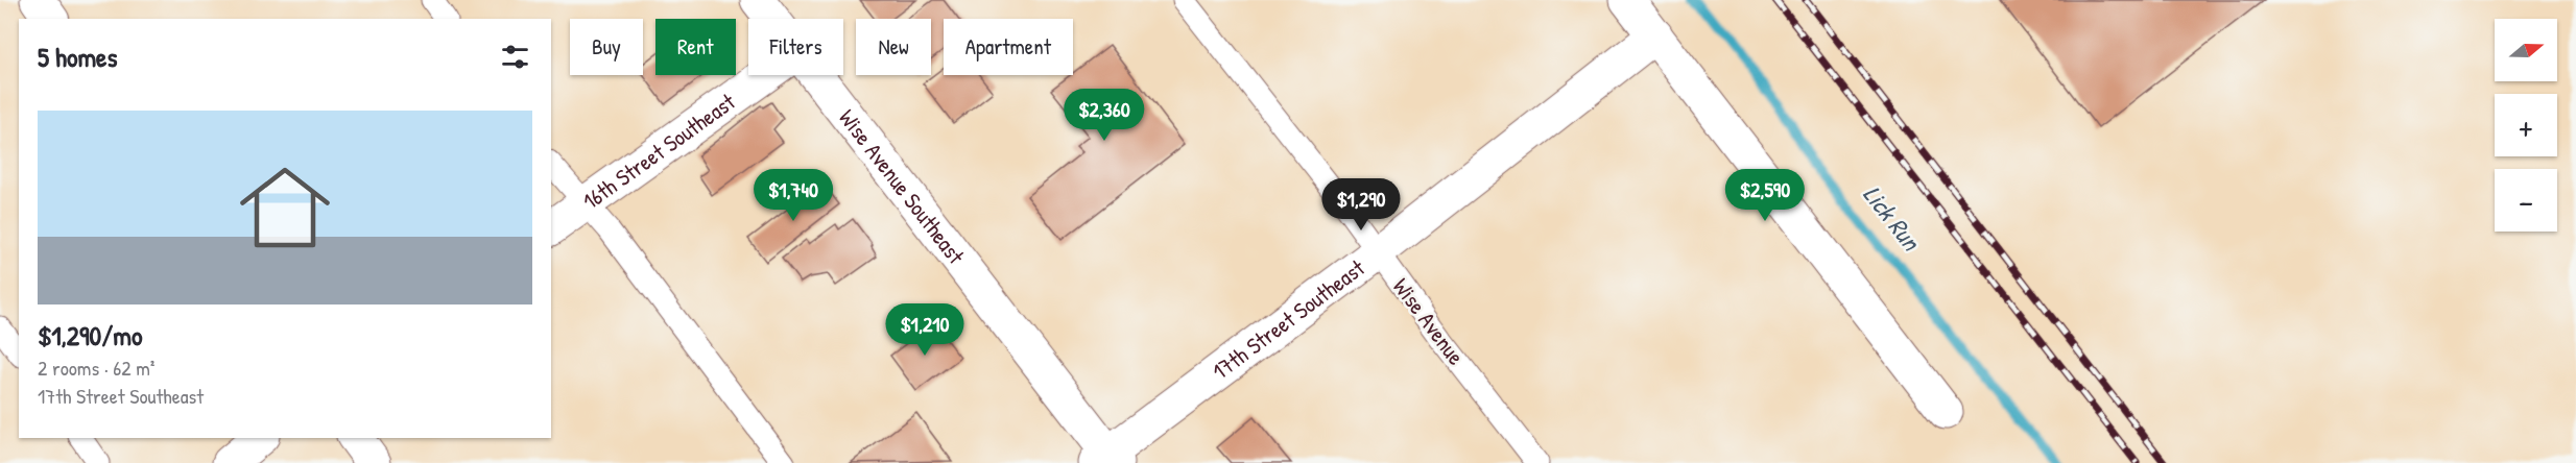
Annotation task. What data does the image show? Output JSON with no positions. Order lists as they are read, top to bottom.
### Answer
{
  "streets": {
    "street": ["16th Street Southeast", "Wise Avenue Southeast", "17th Street Southeast"],
    "lane": ["Wise Avenue"]
  },
  "crossings": [
    ["Wise Avenue Southeast", "17th Street Southeast"],
    ["17th Street Southeast", "Wise Avenue"]
  ],
  "water": ["Lick Run"],
  "north": "right",
  "page": {
    "map_buttons": ["+", "−"],
    "chip": [
      "Buy",
      "Rent",
      "Filters",
      "New",
      "Apartment"
    ],
    "heading": "5 homes",
    "price": [
      "$2,360",
      "$1,740",
      "$2,590",
      "$1,290",
      "$1,210"
    ],
    "list": [
      {
        "name": "$1,290/mo",
        "note": "2 rooms · 62 m² · 17th Street Southeast"
      }
    ]
  }
}
